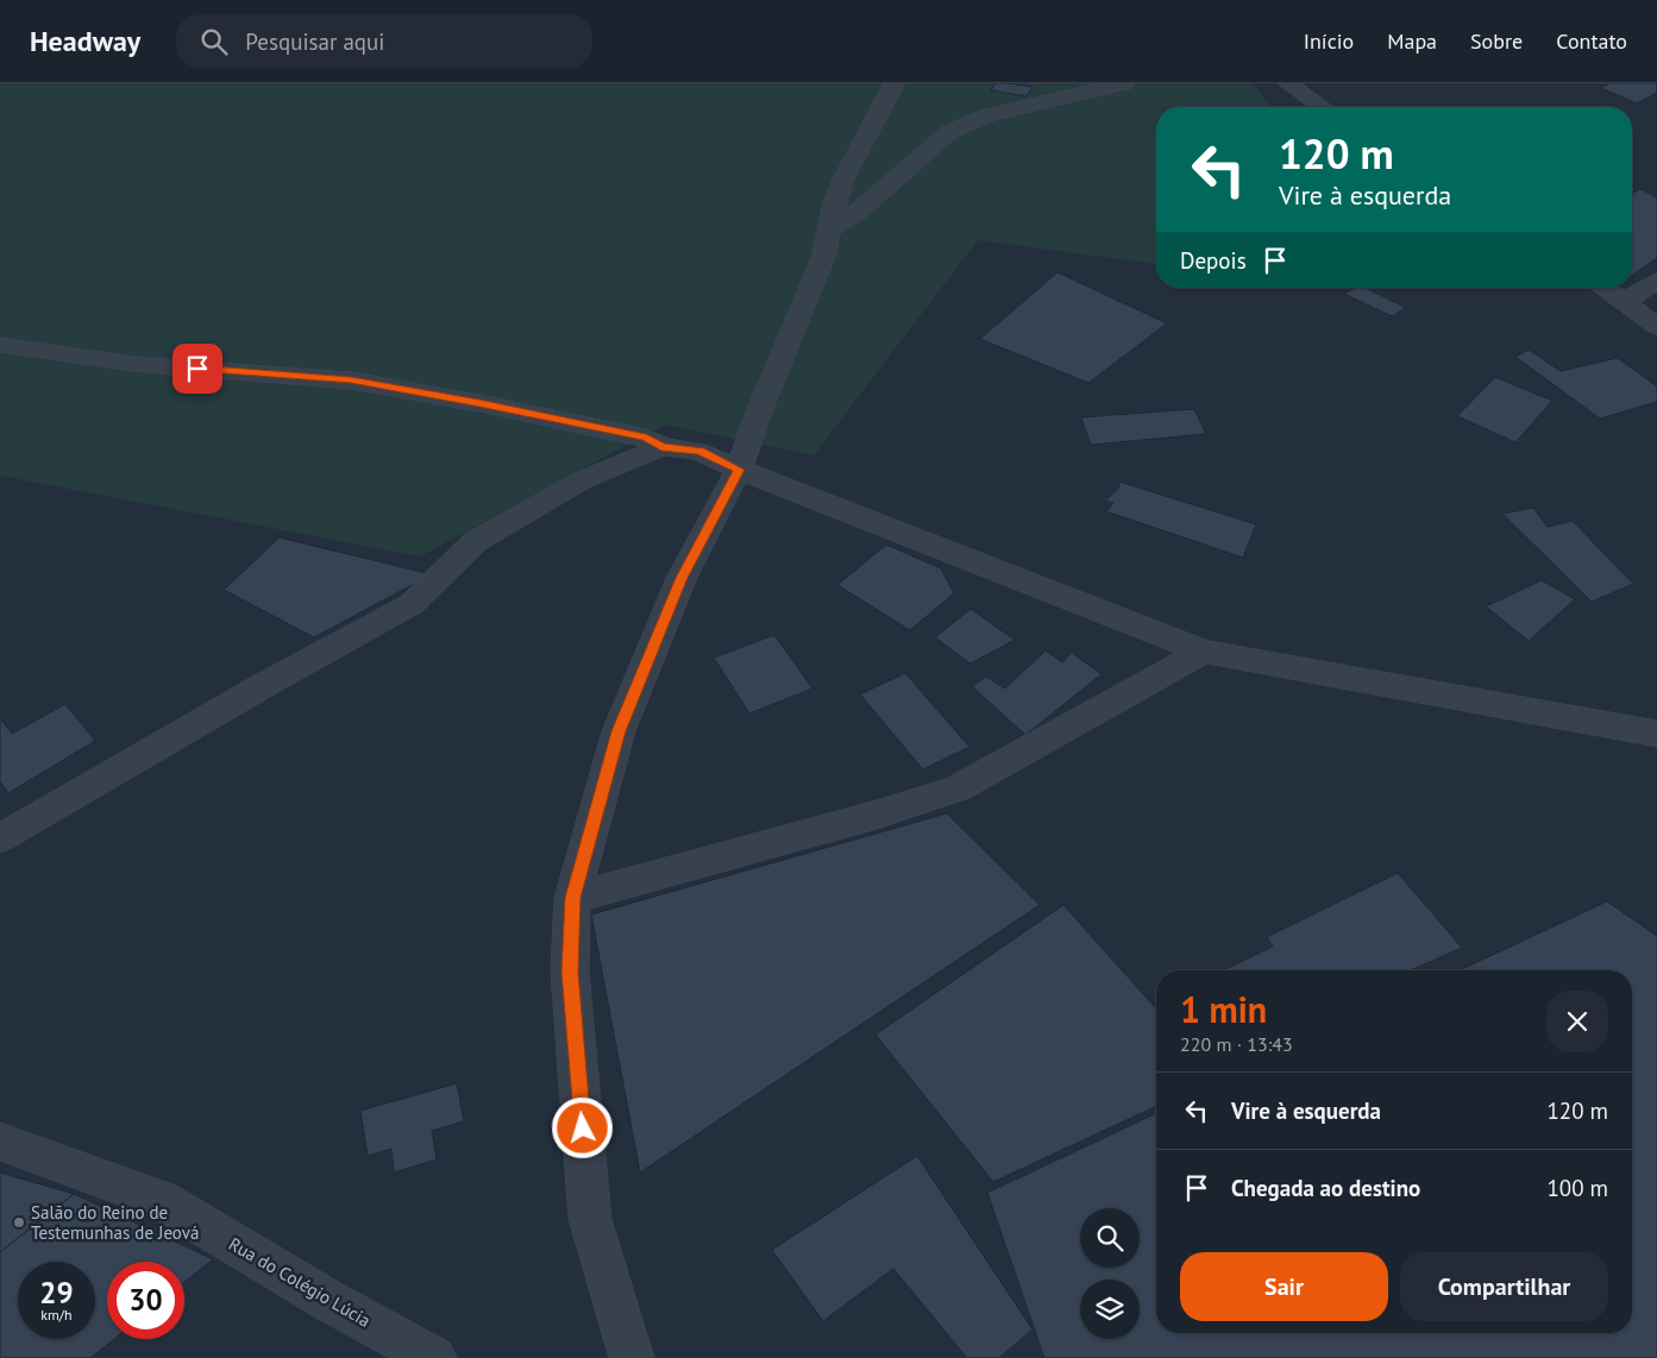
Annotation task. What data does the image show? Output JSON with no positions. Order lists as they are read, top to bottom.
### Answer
{
  "streets": {
    "street": ["Rua do Colégio Lúcia"]
  },
  "places": ["Salão do Reino de Testemunhas de Jeová"],
  "page": {
    "header": "Headway",
    "search": "Pesquisar aqui",
    "nav": [
      "Início",
      "Mapa",
      "Sobre",
      "Contato"
    ],
    "turn": ["120 m", "Vire à esquerda"],
    "then": "Depois",
    "heading": ["1 min", "220 m · 13:43"],
    "list": [
      {
        "name": "Vire à esquerda",
        "value": "120 m"
      },
      {
        "name": "Chegada ao destino",
        "value": "100 m"
      }
    ],
    "buttons": ["Sair", "Compartilhar"],
    "speed": "29 km/h",
    "limit": "30"
  }
}
